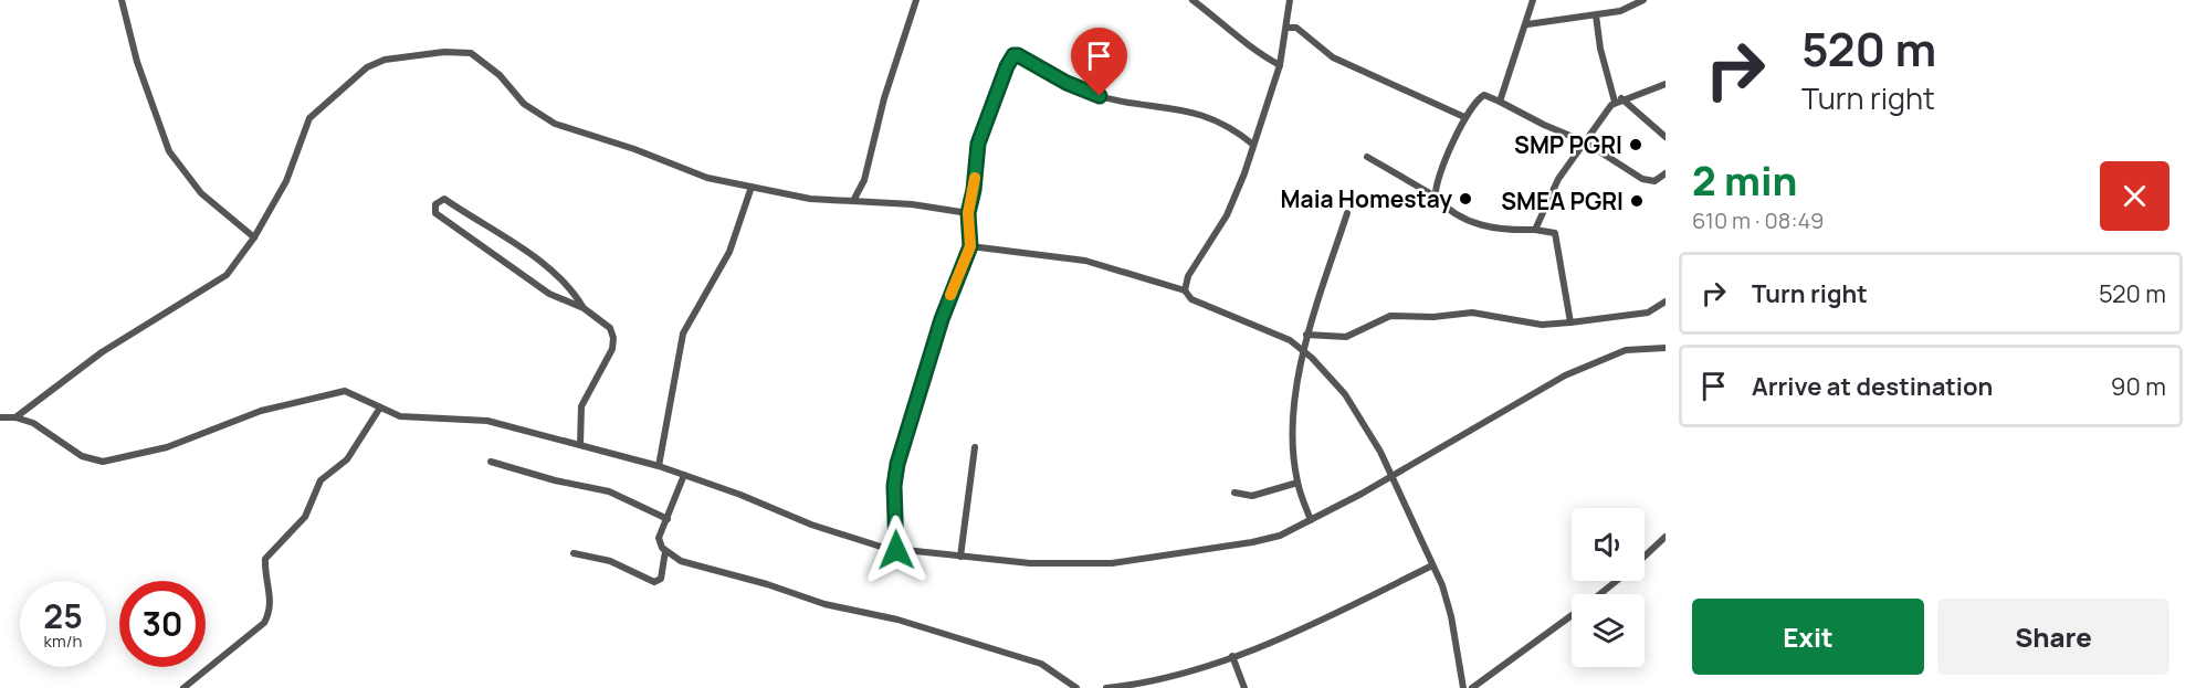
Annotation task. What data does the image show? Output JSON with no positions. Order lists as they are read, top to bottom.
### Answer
{
  "places": ["SMP PGRI", "Maia Homestay", "SMEA PGRI"],
  "page": {
    "turn": ["520 m", "Turn right"],
    "heading": ["2 min", "610 m · 08:49"],
    "list": [
      {
        "name": "Turn right",
        "value": "520 m"
      },
      {
        "name": "Arrive at destination",
        "value": "90 m"
      }
    ],
    "speed": "25 km/h",
    "limit": "30",
    "buttons": ["Exit", "Share"]
  }
}
